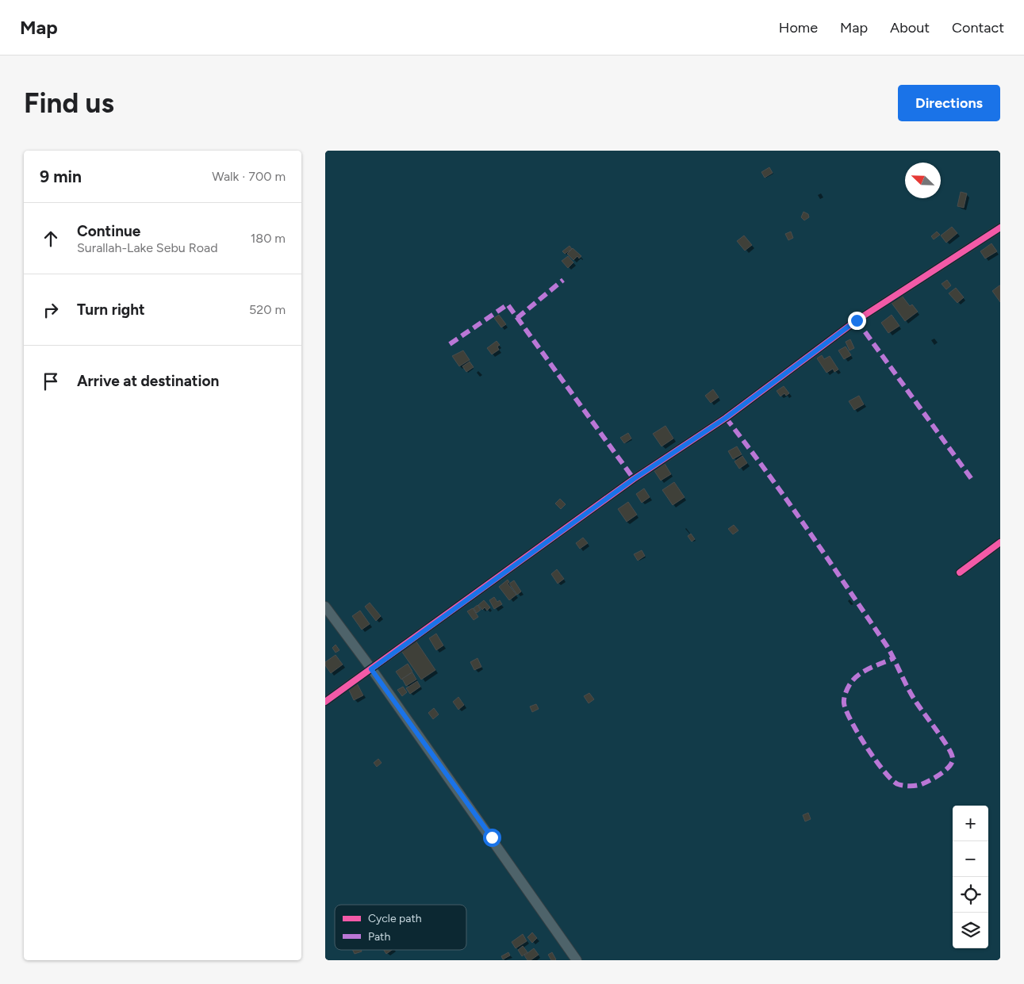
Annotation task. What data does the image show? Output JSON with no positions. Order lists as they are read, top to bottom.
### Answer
{
  "legend": ["Cycle path", "Path"],
  "north": "top left",
  "page": {
    "header": "Map",
    "nav": [
      "Home",
      "Map",
      "About",
      "Contact"
    ],
    "buttons": "Directions",
    "title": "Find us",
    "heading": ["9 min", "Walk · 700 m"],
    "list": [
      ["Continue", "Surallah-Lake Sebu Road", "180 m"],
      ["Turn right", "520 m"],
      "Arrive at destination"
    ],
    "map_buttons": ["+", "−"]
  }
}
